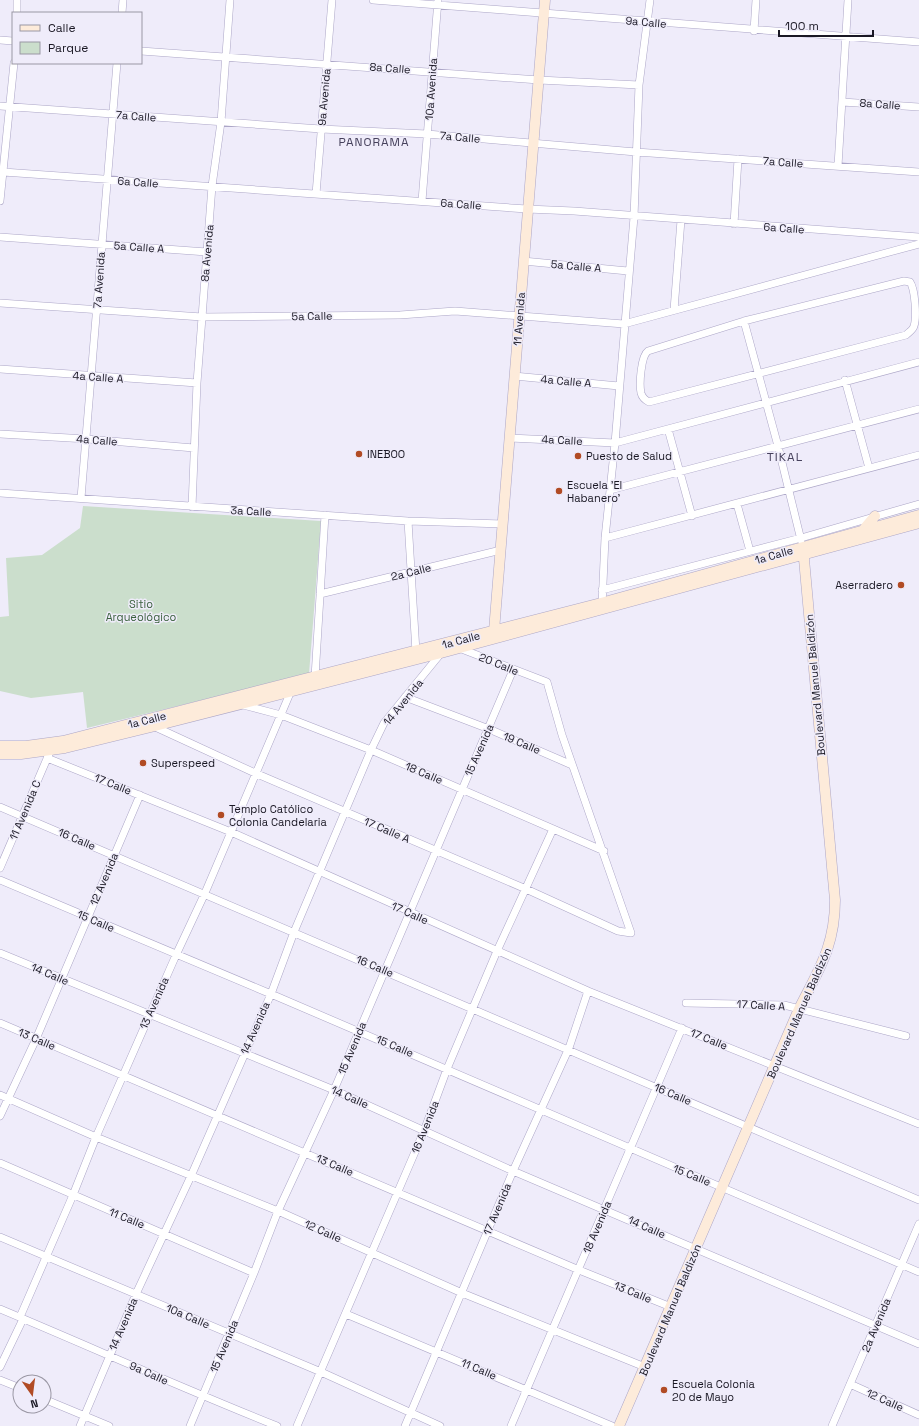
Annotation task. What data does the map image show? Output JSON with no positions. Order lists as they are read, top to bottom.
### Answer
{
  "streets": {
    "main road": ["11 Avenida", "1a Calle", "Boulevard Manuel Baldizón"],
    "street": [
      "9a Calle",
      "8a Calle",
      "10a Avenida",
      "9a Avenida",
      "7a Calle",
      "6a Calle",
      "5a Calle A",
      "8a Avenida",
      "7a Avenida",
      "5a Calle",
      "4a Calle A",
      "4a Calle",
      "3a Calle",
      "2a Calle",
      "20 Calle",
      "14 Avenida",
      "19 Calle",
      "15 Avenida",
      "18 Calle",
      "17 Calle",
      "11 Avenida C",
      "17 Calle A",
      "16 Calle",
      "12 Avenida",
      "15 Calle",
      "14 Calle",
      "13 Avenida",
      "13 Calle",
      "16 Avenida",
      "17 Avenida",
      "11 Calle",
      "18 Avenida",
      "12 Calle",
      "10a Calle",
      "2a Avenida"
    ]
  },
  "crossings": [
    ["9a Calle", "10a Avenida"],
    ["9a Calle", "11 Avenida"],
    ["9a Calle", "14 Avenida"],
    ["9a Calle", "15 Avenida"],
    ["9a Calle", "13 Avenida"],
    ["8a Calle", "10a Avenida"],
    ["8a Calle", "9a Avenida"],
    ["8a Calle", "8a Avenida"],
    ["8a Calle", "11 Avenida"],
    ["10a Avenida", "7a Calle"],
    ["10a Avenida", "6a Calle"],
    ["9a Avenida", "7a Calle"],
    ["9a Avenida", "6a Calle"],
    ["7a Calle", "8a Avenida"],
    ["7a Calle", "7a Avenida"],
    ["7a Calle", "11 Avenida"],
    ["6a Calle", "8a Avenida"],
    ["6a Calle", "7a Avenida"],
    ["6a Calle", "11 Avenida"],
    ["5a Calle A", "8a Avenida"],
    ["5a Calle A", "7a Avenida"],
    ["5a Calle A", "11 Avenida"],
    ["8a Avenida", "5a Calle"],
    ["8a Avenida", "4a Calle A"],
    ["8a Avenida", "4a Calle"],
    ["8a Avenida", "3a Calle"],
    ["7a Avenida", "5a Calle"],
    ["7a Avenida", "4a Calle A"],
    ["7a Avenida", "4a Calle"],
    ["7a Avenida", "3a Calle"],
    ["5a Calle", "11 Avenida"],
    ["11 Avenida", "4a Calle A"],
    ["11 Avenida", "4a Calle"],
    ["11 Avenida", "3a Calle"],
    ["11 Avenida", "1a Calle"],
    ["11 Avenida", "2a Calle"],
    ["1a Calle", "20 Calle"],
    ["1a Calle", "Boulevard Manuel Baldizón"],
    ["1a Calle", "14 Avenida"],
    ["1a Calle", "18 Calle"],
    ["1a Calle", "17 Calle"],
    ["1a Calle", "11 Avenida C"],
    ["1a Calle", "17 Calle A"],
    ["1a Calle", "13 Avenida"],
    ["20 Calle", "19 Calle"],
    ["20 Calle", "15 Avenida"],
    ["Boulevard Manuel Baldizón", "17 Calle"],
    ["Boulevard Manuel Baldizón", "17 Calle A"],
    ["Boulevard Manuel Baldizón", "16 Calle"],
    ["Boulevard Manuel Baldizón", "15 Calle"],
    ["Boulevard Manuel Baldizón", "14 Calle"],
    ["Boulevard Manuel Baldizón", "13 Calle"],
    ["Boulevard Manuel Baldizón", "12 Calle"],
    ["14 Avenida", "19 Calle"],
    ["14 Avenida", "18 Calle"],
    ["14 Avenida", "17 Calle"],
    ["14 Avenida", "17 Calle A"],
    ["14 Avenida", "16 Calle"],
    ["14 Avenida", "15 Calle"],
    ["14 Avenida", "14 Calle"],
    ["14 Avenida", "13 Calle"],
    ["14 Avenida", "11 Calle"],
    ["14 Avenida", "12 Calle"],
    ["14 Avenida", "10a Calle"],
    ["19 Calle", "15 Avenida"],
    ["15 Avenida", "18 Calle"],
    ["15 Avenida", "17 Calle"],
    ["15 Avenida", "17 Calle A"],
    ["15 Avenida", "16 Calle"],
    ["15 Avenida", "15 Calle"],
    ["15 Avenida", "14 Calle"],
    ["15 Avenida", "13 Calle"],
    ["15 Avenida", "11 Calle"],
    ["15 Avenida", "12 Calle"],
    ["15 Avenida", "10a Calle"],
    ["18 Calle", "17 Calle A"],
    ["18 Calle", "13 Avenida"],
    ["18 Calle", "16 Avenida"],
    ["17 Calle", "11 Avenida C"],
    ["17 Calle", "12 Avenida"],
    ["17 Calle", "13 Avenida"],
    ["17 Calle", "16 Avenida"],
    ["17 Calle", "17 Avenida"],
    ["17 Calle", "18 Avenida"],
    ["11 Avenida C", "16 Calle"],
    ["17 Calle A", "13 Avenida"],
    ["17 Calle A", "16 Avenida"],
    ["16 Calle", "12 Avenida"],
    ["16 Calle", "13 Avenida"],
    ["16 Calle", "16 Avenida"],
    ["16 Calle", "17 Avenida"],
    ["16 Calle", "18 Avenida"],
    ["12 Avenida", "15 Calle"],
    ["12 Avenida", "14 Calle"],
    ["12 Avenida", "13 Calle"],
    ["12 Avenida", "12 Calle"],
    ["15 Calle", "13 Avenida"],
    ["15 Calle", "16 Avenida"],
    ["15 Calle", "17 Avenida"],
    ["15 Calle", "18 Avenida"],
    ["14 Calle", "13 Avenida"],
    ["14 Calle", "16 Avenida"],
    ["14 Calle", "17 Avenida"],
    ["14 Calle", "18 Avenida"],
    ["13 Avenida", "13 Calle"],
    ["13 Avenida", "11 Calle"],
    ["13 Avenida", "12 Calle"],
    ["13 Avenida", "10a Calle"],
    ["13 Calle", "16 Avenida"],
    ["13 Calle", "17 Avenida"],
    ["13 Calle", "18 Avenida"],
    ["16 Avenida", "11 Calle"],
    ["16 Avenida", "12 Calle"],
    ["16 Avenida", "10a Calle"],
    ["17 Avenida", "11 Calle"],
    ["17 Avenida", "12 Calle"],
    ["17 Avenida", "10a Calle"],
    ["11 Calle", "18 Avenida"],
    ["18 Avenida", "12 Calle"],
    ["12 Calle", "2a Avenida"]
  ],
  "districts": ["PANORAMA", "TIKAL"],
  "parks": ["Sitio Arqueológico"],
  "places": [
    "INEBOO",
    "Puesto de Salud",
    "Escuela 'El Habanero'",
    "Aserradero",
    "Superspeed",
    "Templo Católico Colonia Candelaria",
    "Escuela Colonia 20 de Mayo"
  ],
  "legend": ["Calle", "Parque"],
  "scale_bar": "100 m",
  "north": "bottom"
}
